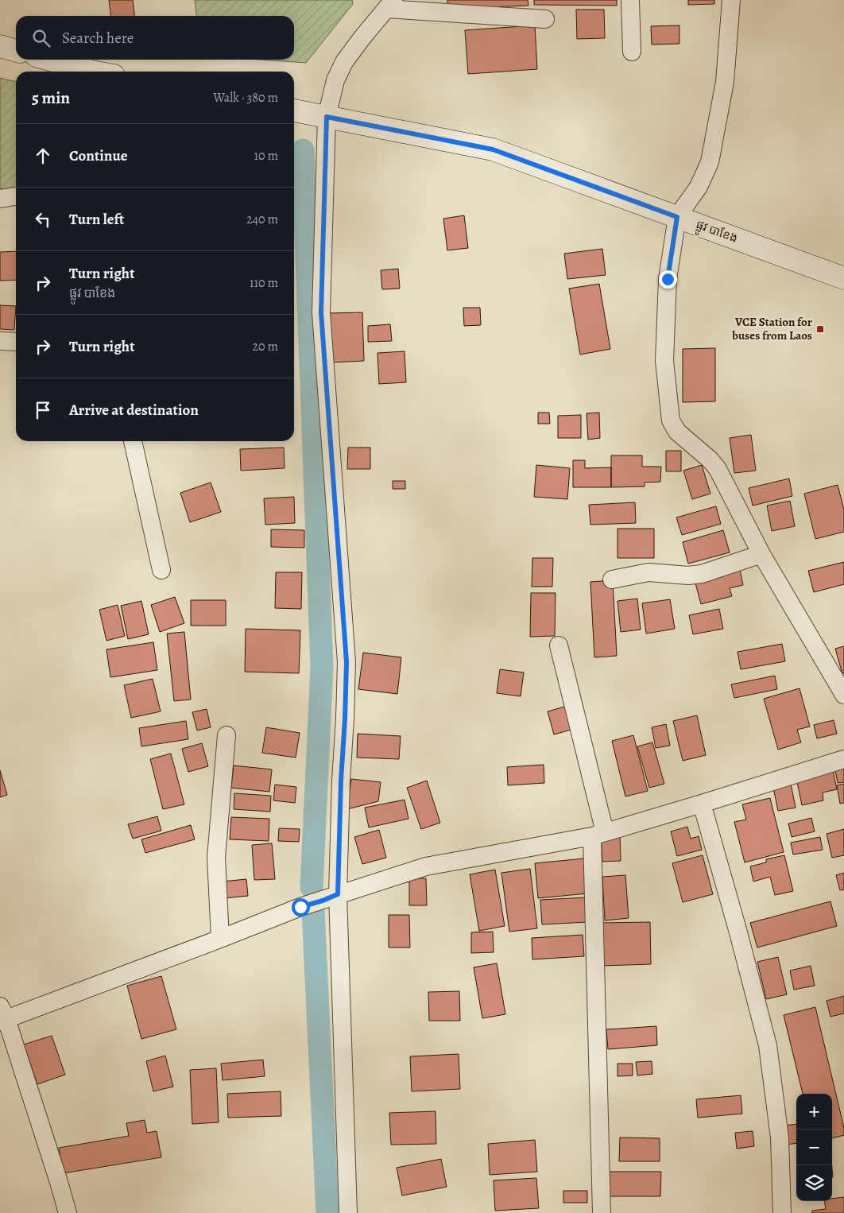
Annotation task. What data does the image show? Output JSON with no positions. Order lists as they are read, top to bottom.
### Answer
{
  "streets": {
    "street": ["ផ្លូវ បាខែង"]
  },
  "places": {
    "transit": ["VCE Station for buses from Laos"]
  },
  "page": {
    "search": "Search here",
    "heading": ["5 min", "Walk · 380 m"],
    "list": [
      ["Continue", "10 m"],
      ["Turn left", "240 m"],
      ["Turn right", "ផ្លូវ បាខែង", "110 m"],
      ["Turn right", "20 m"],
      "Arrive at destination"
    ],
    "map_buttons": ["+", "−"]
  }
}
